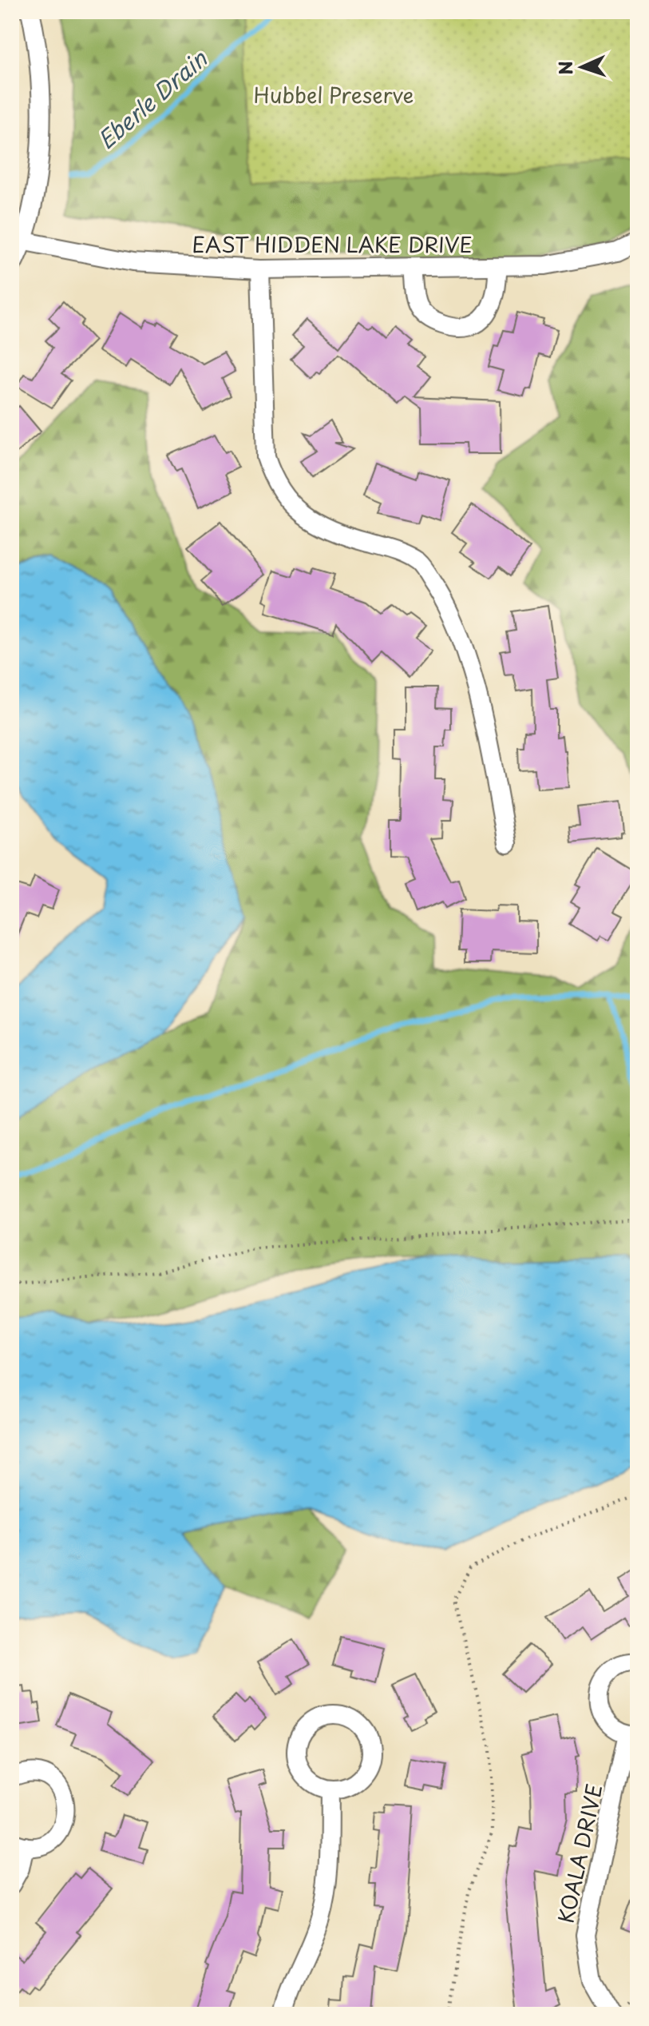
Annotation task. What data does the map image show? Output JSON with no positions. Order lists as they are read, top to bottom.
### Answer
{
  "streets": {
    "street": ["EAST HIDDEN LAKE DRIVE", "KOALA DRIVE"]
  },
  "water": ["Eberle Drain"],
  "parks": ["Hubbel Preserve"],
  "north": "left"
}
